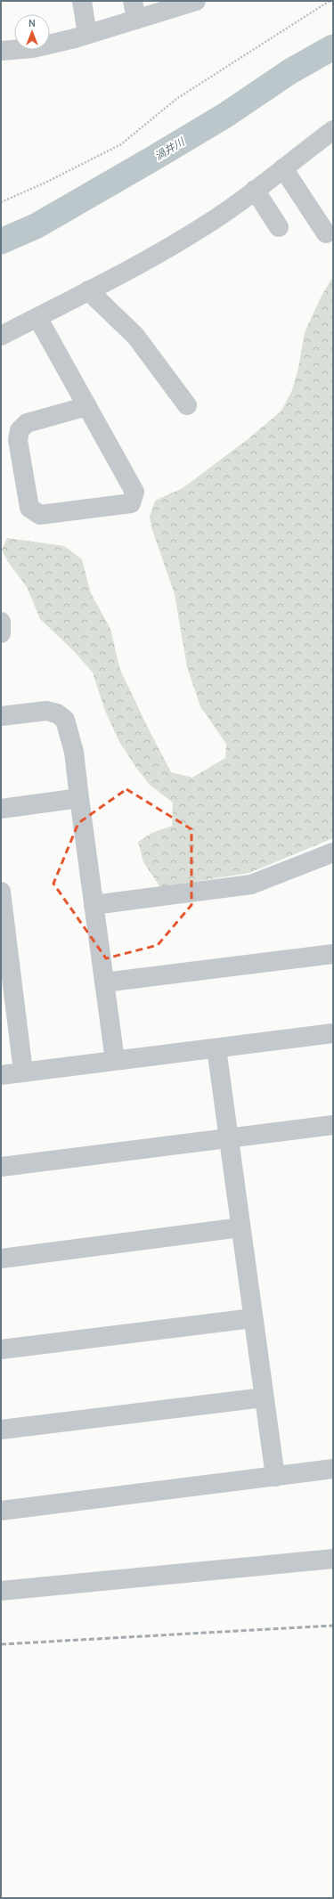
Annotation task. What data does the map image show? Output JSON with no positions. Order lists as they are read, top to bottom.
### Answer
{
  "water": ["渦井川"],
  "north": "top"
}
